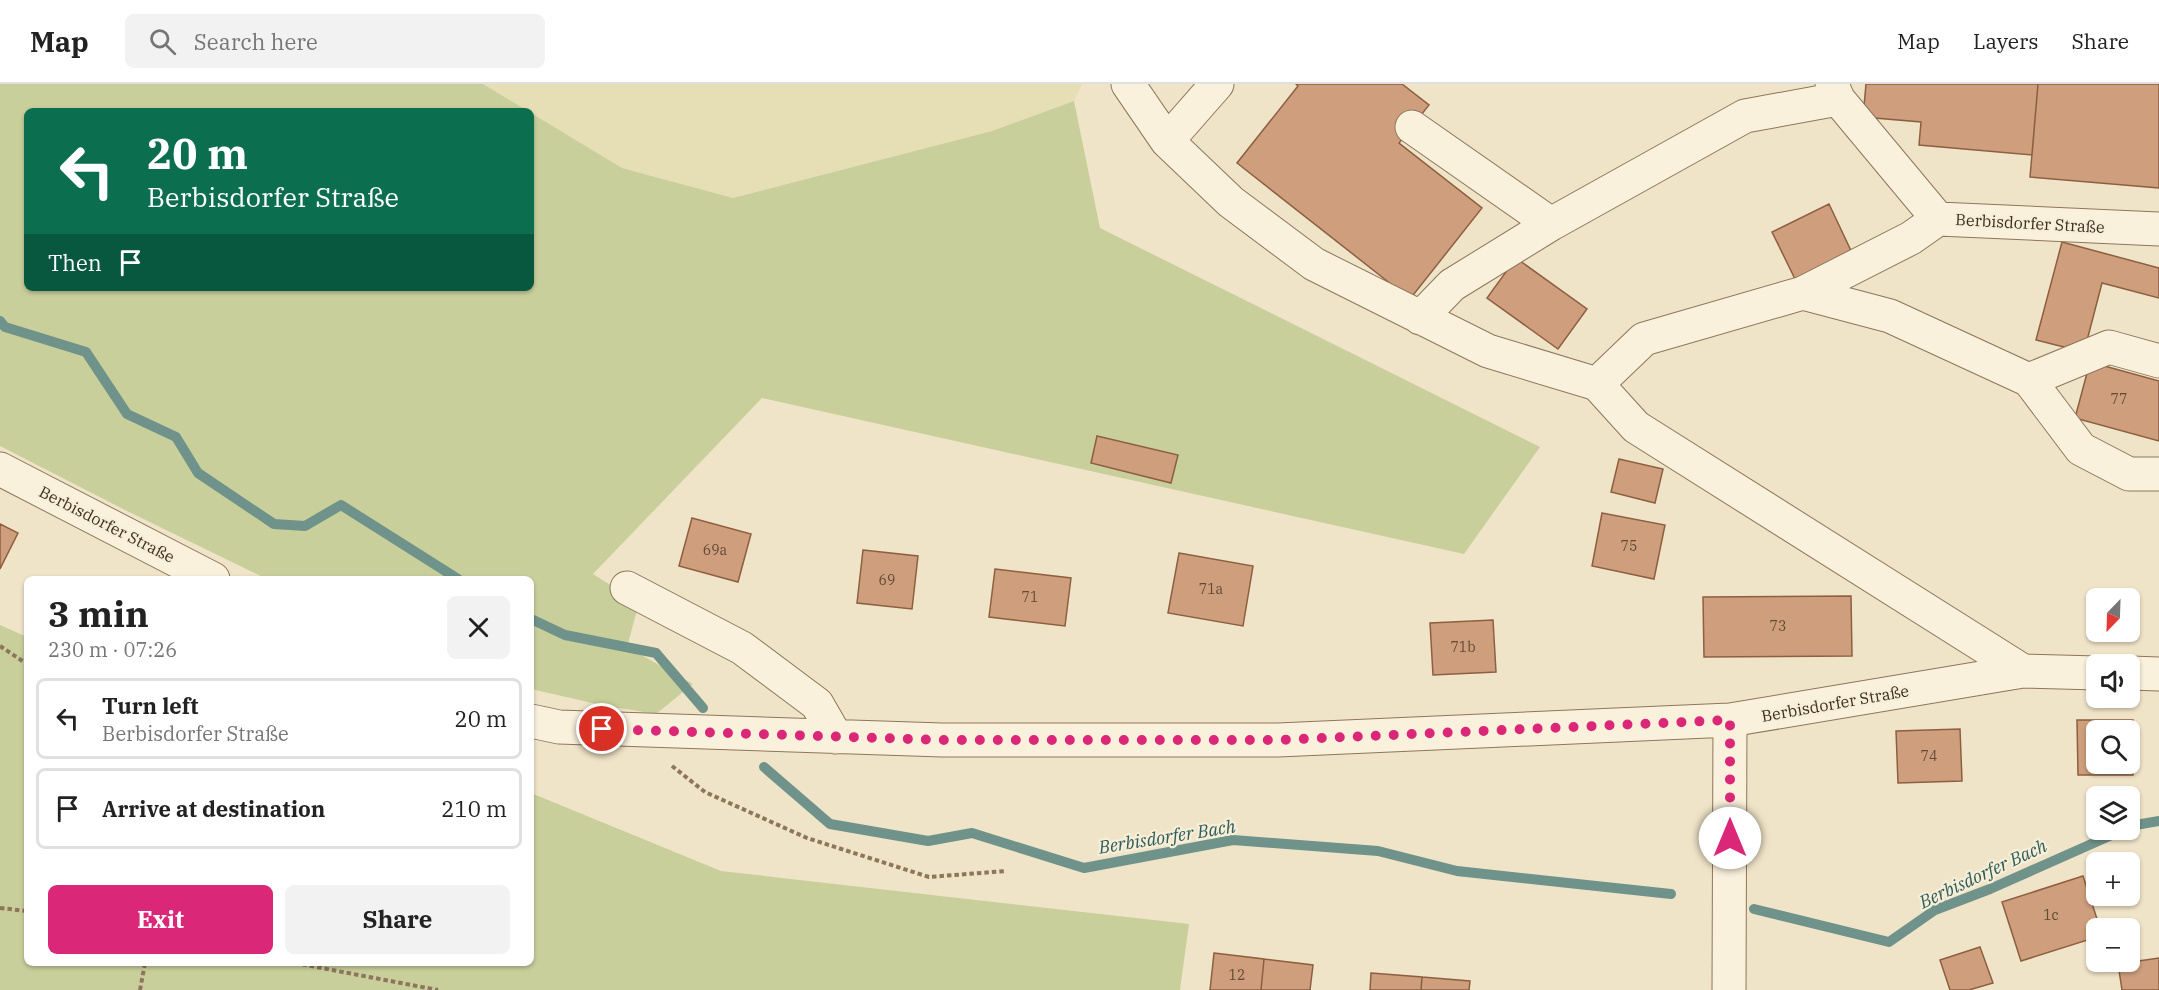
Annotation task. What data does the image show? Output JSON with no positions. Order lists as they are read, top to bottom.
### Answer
{
  "streets": {
    "street": ["Berbisdorfer Straße"]
  },
  "water": ["Berbisdorfer Bach"],
  "house_numbers": [
    "77",
    "75",
    "69a",
    "69",
    "71a",
    "71",
    "73",
    "71b",
    "74",
    "1c",
    "12"
  ],
  "north": "bottom left",
  "page": {
    "header": "Map",
    "search": "Search here",
    "nav": ["Map", "Layers", "Share"],
    "turn": ["20 m", "Berbisdorfer Straße"],
    "then": "Then",
    "heading": ["3 min", "230 m · 07:26"],
    "map_buttons": ["+", "−"],
    "list": [
      {
        "name": "Turn left",
        "note": "Berbisdorfer Straße",
        "value": "20 m"
      },
      {
        "name": "Arrive at destination",
        "value": "210 m"
      }
    ],
    "buttons": ["Exit", "Share"]
  }
}
